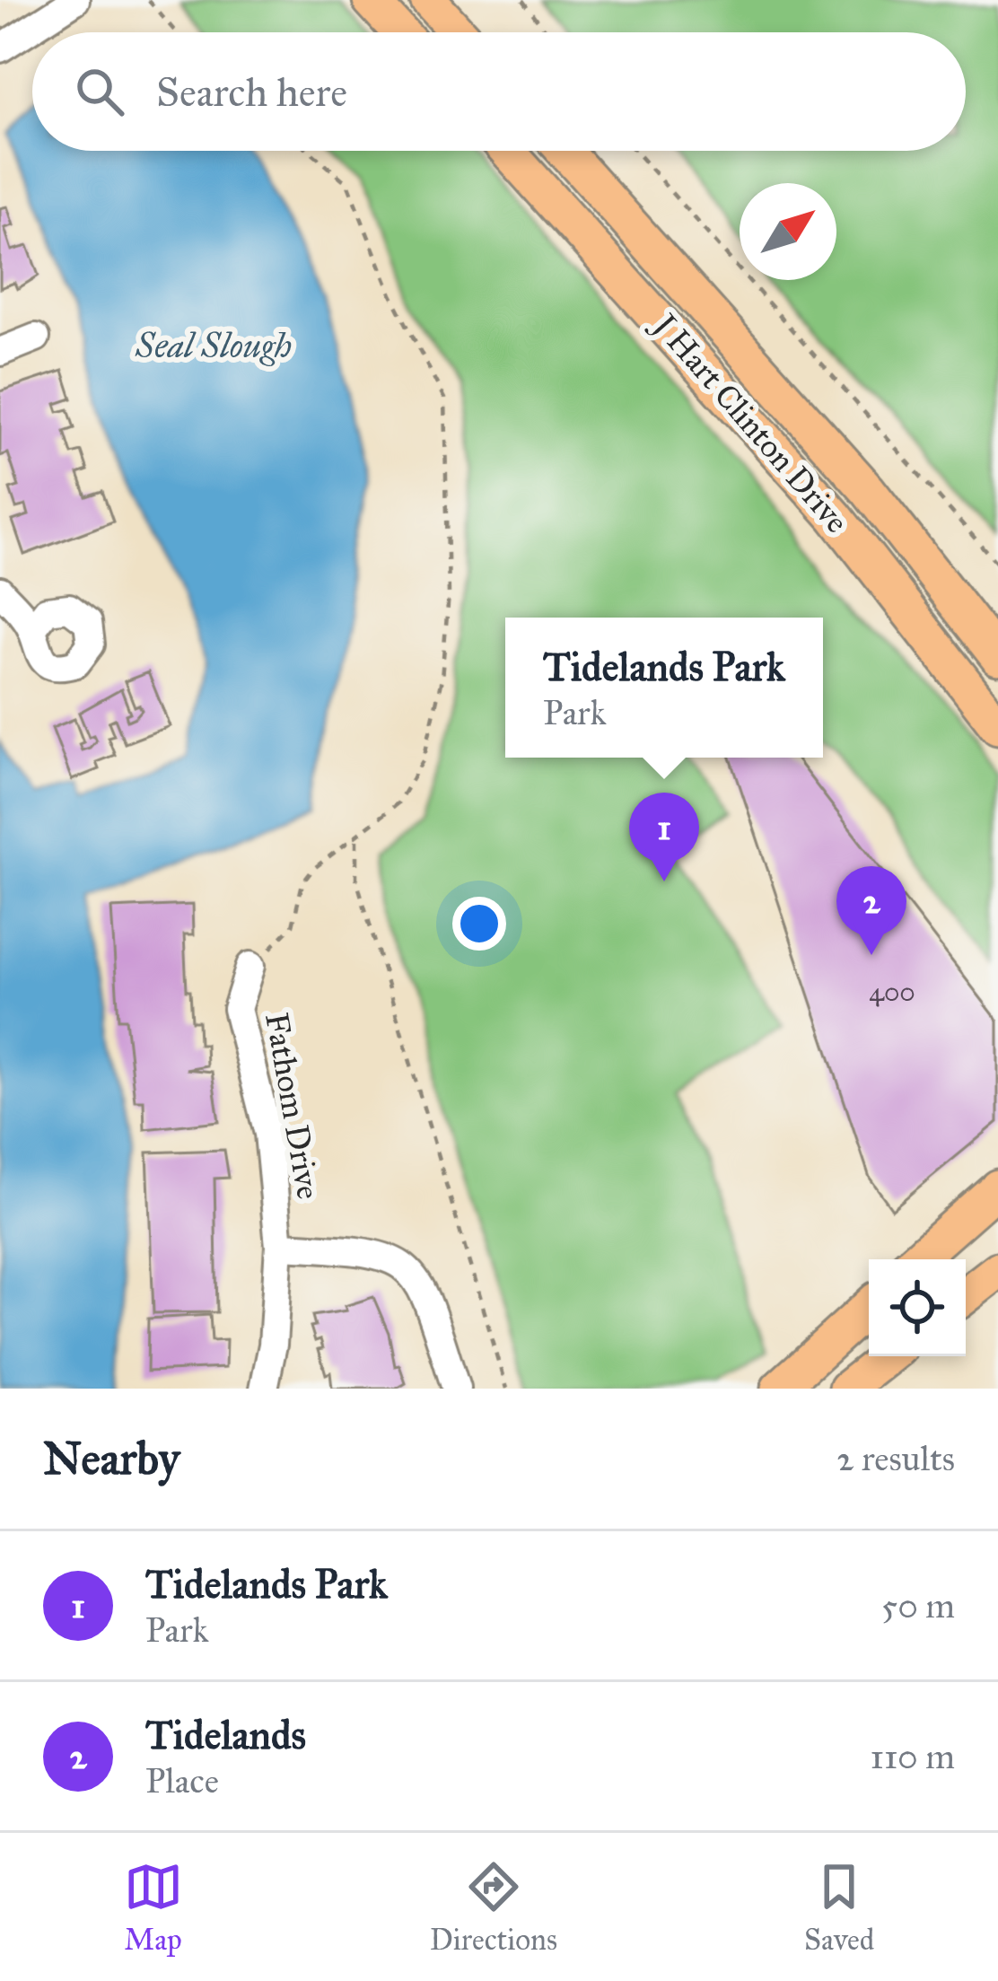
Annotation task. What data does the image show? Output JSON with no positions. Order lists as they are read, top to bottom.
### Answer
{
  "streets": {
    "main road": ["J Hart Clinton Drive"],
    "street": ["Fathom Drive"]
  },
  "water": ["Seal Slough"],
  "house_numbers": ["400"],
  "north": "top right",
  "page": {
    "search": "Search here",
    "popup": ["Tidelands Park", "Park"],
    "pins": ["1", "2"],
    "heading": ["Nearby", "2 results"],
    "list": [
      {
        "mark": "1",
        "name": "Tidelands Park",
        "note": "Park",
        "value": "50 m"
      },
      {
        "mark": "2",
        "name": "Tidelands",
        "note": "Place",
        "value": "110 m"
      }
    ],
    "nav": ["Map", "Directions", "Saved"]
  }
}
